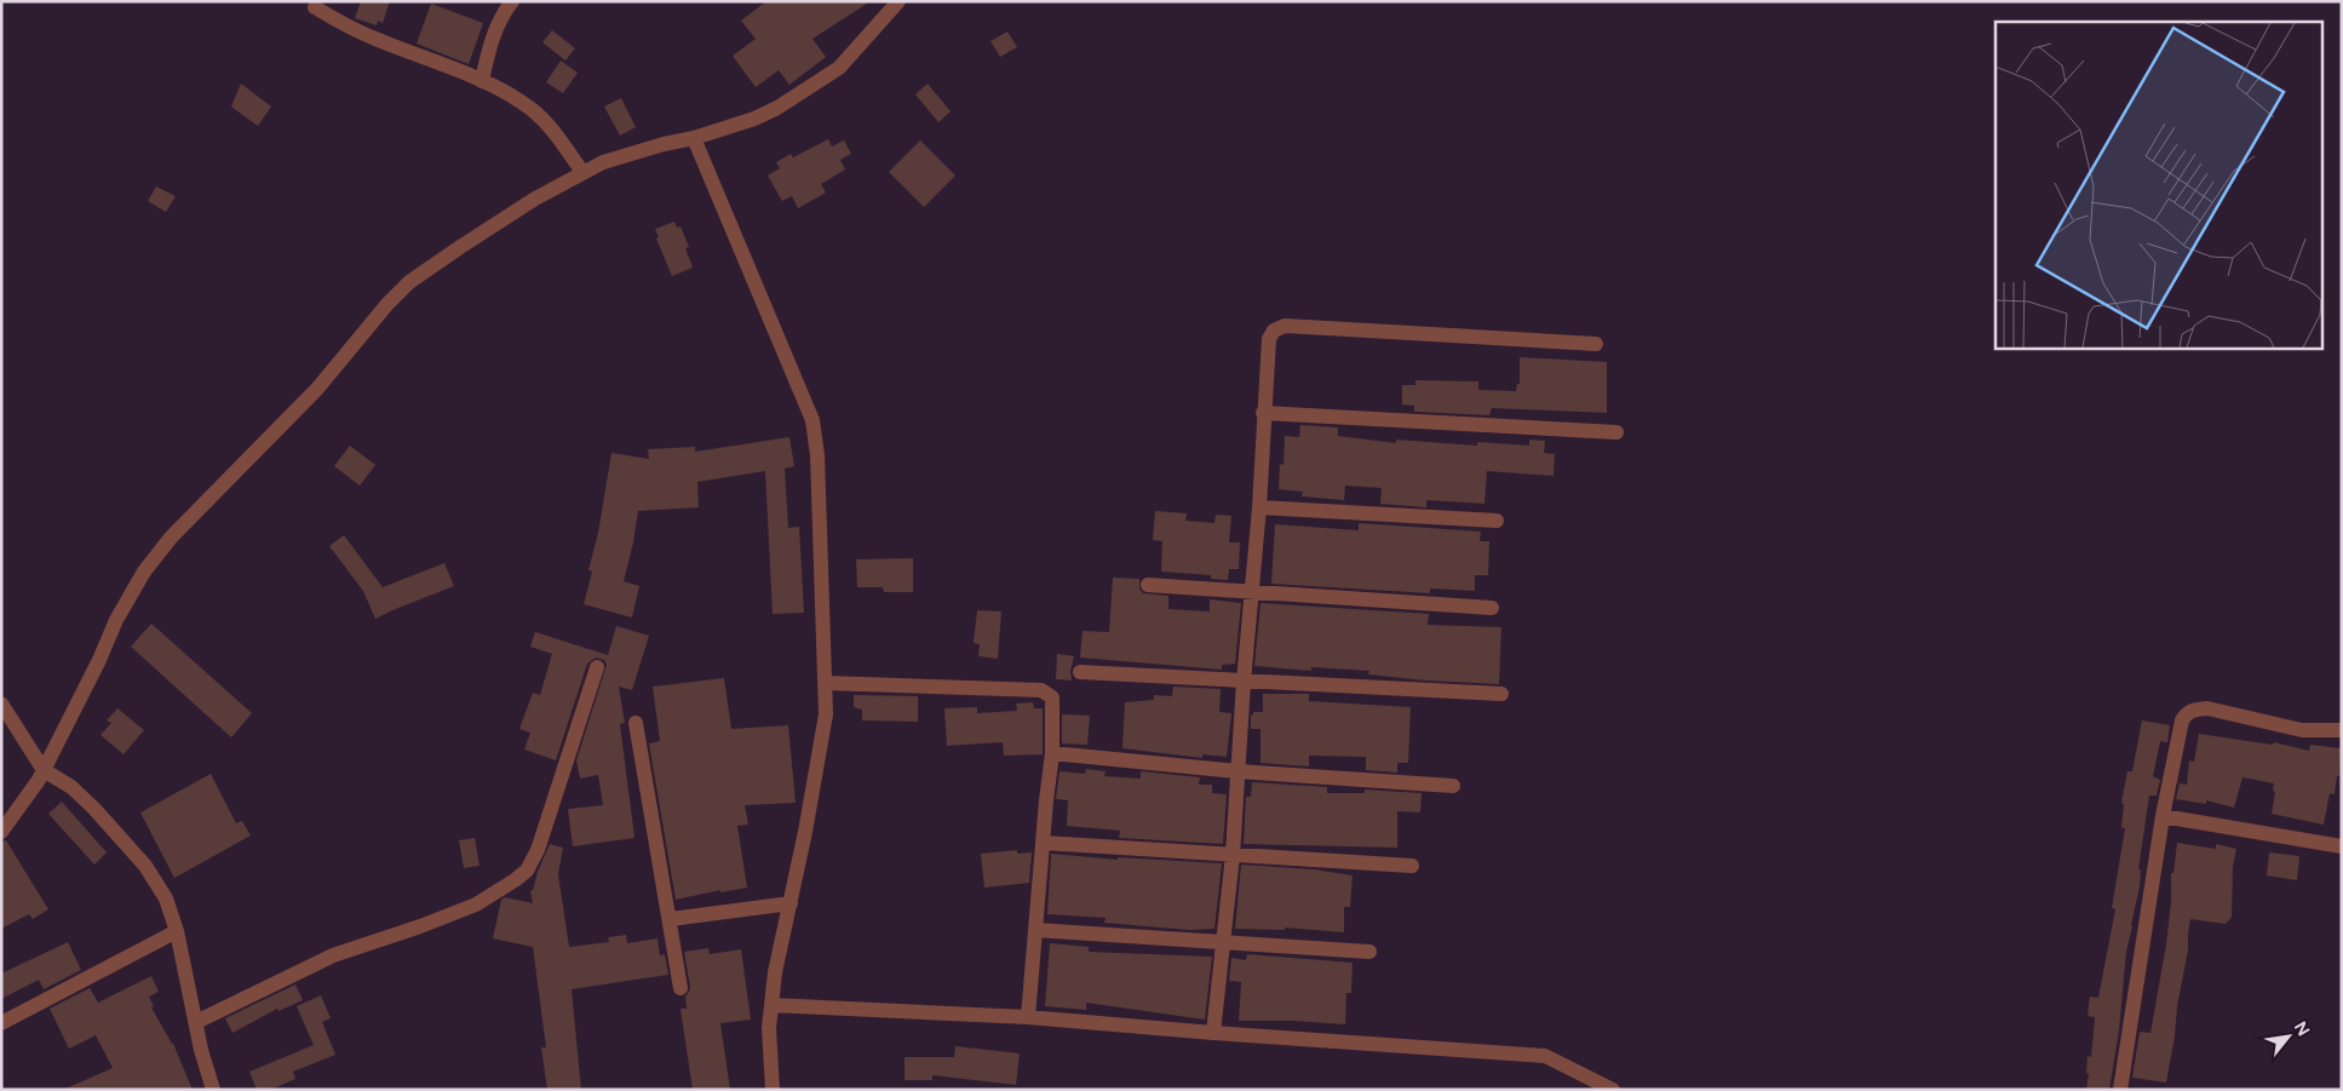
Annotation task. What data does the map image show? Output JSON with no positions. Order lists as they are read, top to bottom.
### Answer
{
  "north": "top right"
}
